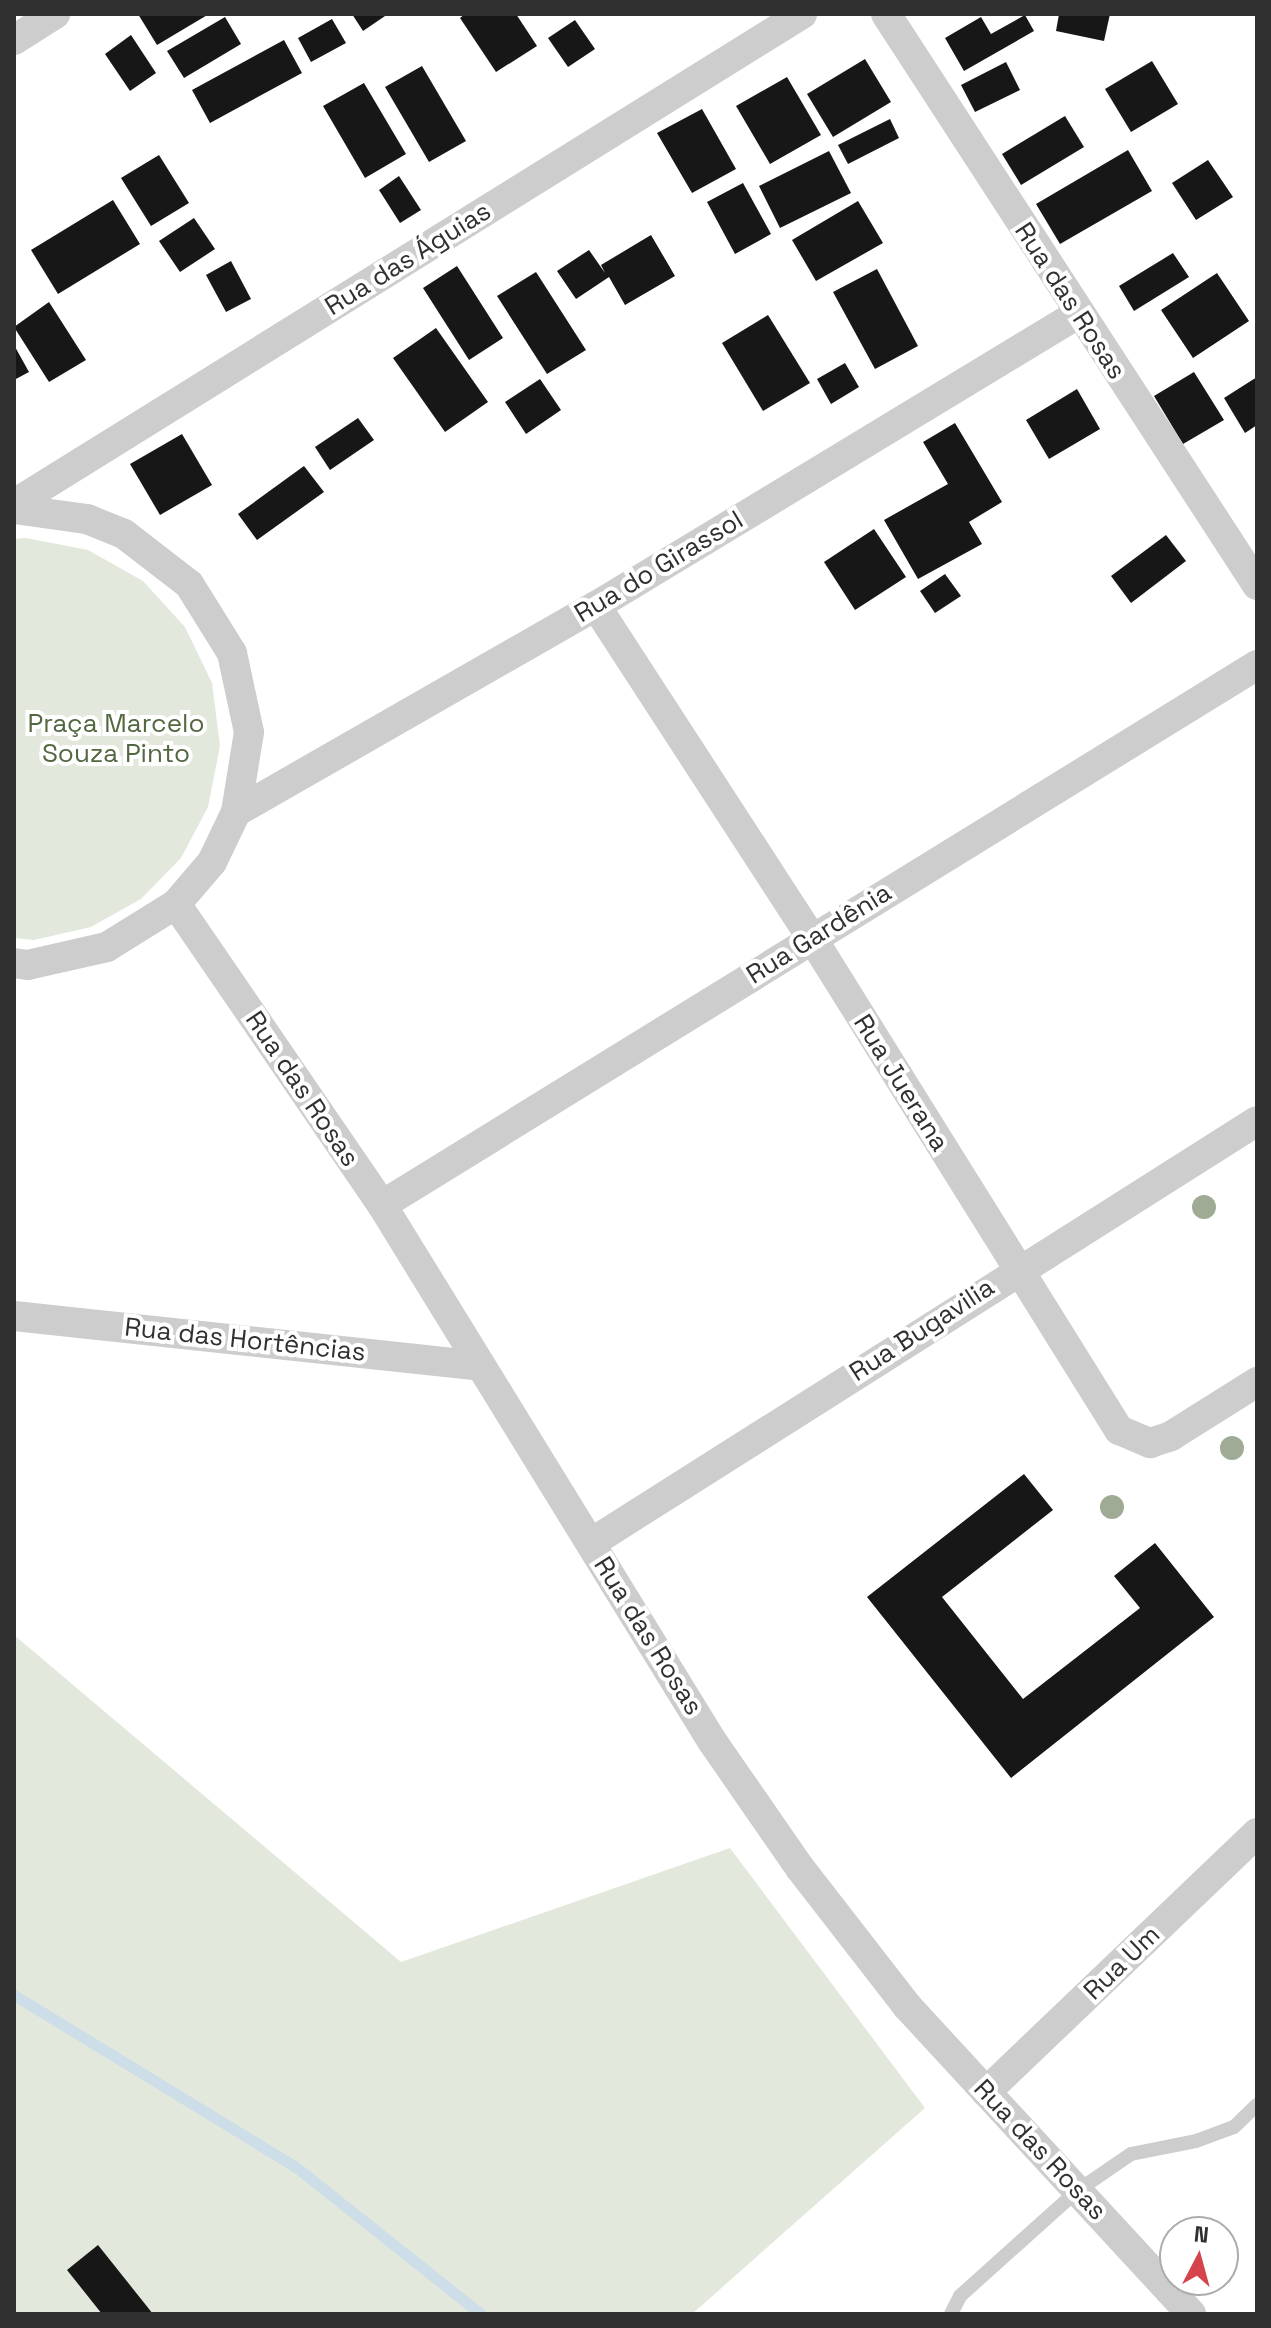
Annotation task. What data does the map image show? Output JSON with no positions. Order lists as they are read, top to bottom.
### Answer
{
  "streets": {
    "street": [
      "Rua das Águias",
      "Rua das Rosas",
      "Rua do Girassol",
      "Rua Gardênia",
      "Rua Juerana",
      "Rua Bugavilia",
      "Rua das Hortências",
      "Rua Um"
    ]
  },
  "crossings": [
    ["Rua das Rosas", "Rua do Girassol"],
    ["Rua das Rosas", "Rua Gardênia"],
    ["Rua das Rosas", "Rua Bugavilia"],
    ["Rua das Rosas", "Rua das Hortências"],
    ["Rua das Rosas", "Rua Um"],
    ["Rua do Girassol", "Rua Juerana"],
    ["Rua Gardênia", "Rua Juerana"],
    ["Rua Juerana", "Rua Bugavilia"]
  ],
  "parks": ["Praça Marcelo Souza Pinto"],
  "north": "top"
}
